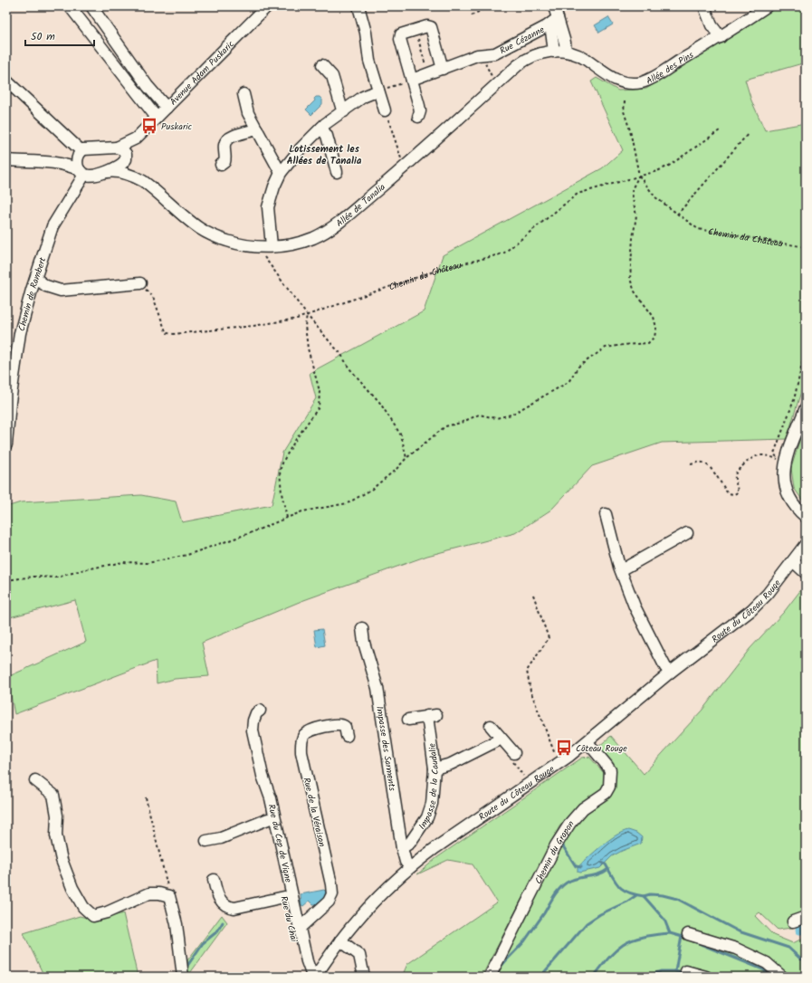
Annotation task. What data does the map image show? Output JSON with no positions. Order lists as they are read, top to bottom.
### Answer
{
  "streets": {
    "street": [
      "Rue Cézanne",
      "Allée des Pins",
      "Avenue Adam Puskaric",
      "Allée de Tanalia",
      "Chemin de Rambert",
      "Route du Côteau Rouge",
      "Impasse des Sarments",
      "Impasse de la Caudalie",
      "Rue de la Véraison",
      "Rue du Cep de Vigne",
      "Chemin du Grapon",
      "Rue du Chai"
    ],
    "path": ["Chemin du Château"]
  },
  "crossings": [
    ["Allée des Pins", "Allée de Tanalia"],
    ["Route du Côteau Rouge", "Impasse des Sarments"],
    ["Route du Côteau Rouge", "Rue du Cep de Vigne"],
    ["Route du Côteau Rouge", "Chemin du Grapon"],
    ["Route du Côteau Rouge", "Rue du Chai"],
    ["Impasse des Sarments", "Impasse de la Caudalie"],
    ["Rue de la Véraison", "Rue du Cep de Vigne"],
    ["Rue du Cep de Vigne", "Rue du Chai"]
  ],
  "districts": ["Lotissement les Allées de Tanalia"],
  "places": {
    "bus stop": ["Puskaric", "Côteau Rouge"]
  },
  "scale_bar": "50 m"
}
